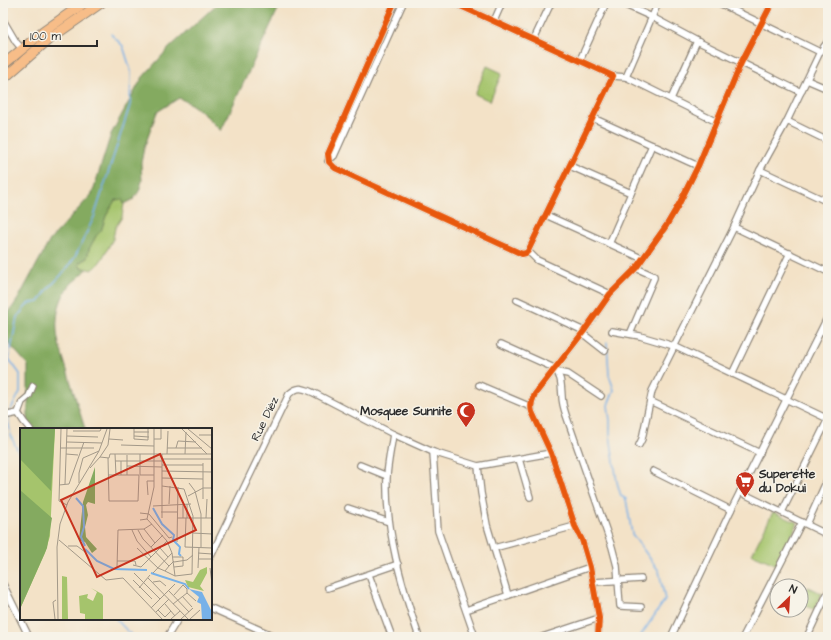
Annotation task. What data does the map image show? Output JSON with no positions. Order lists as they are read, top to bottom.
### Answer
{
  "streets": {
    "street": ["Rue Dièz"]
  },
  "places": {
    "mosque": ["Mosquee Sunnite"],
    "supermarket": ["Superette du Dokui"]
  },
  "scale_bar": "100 m",
  "north": "top right"
}
